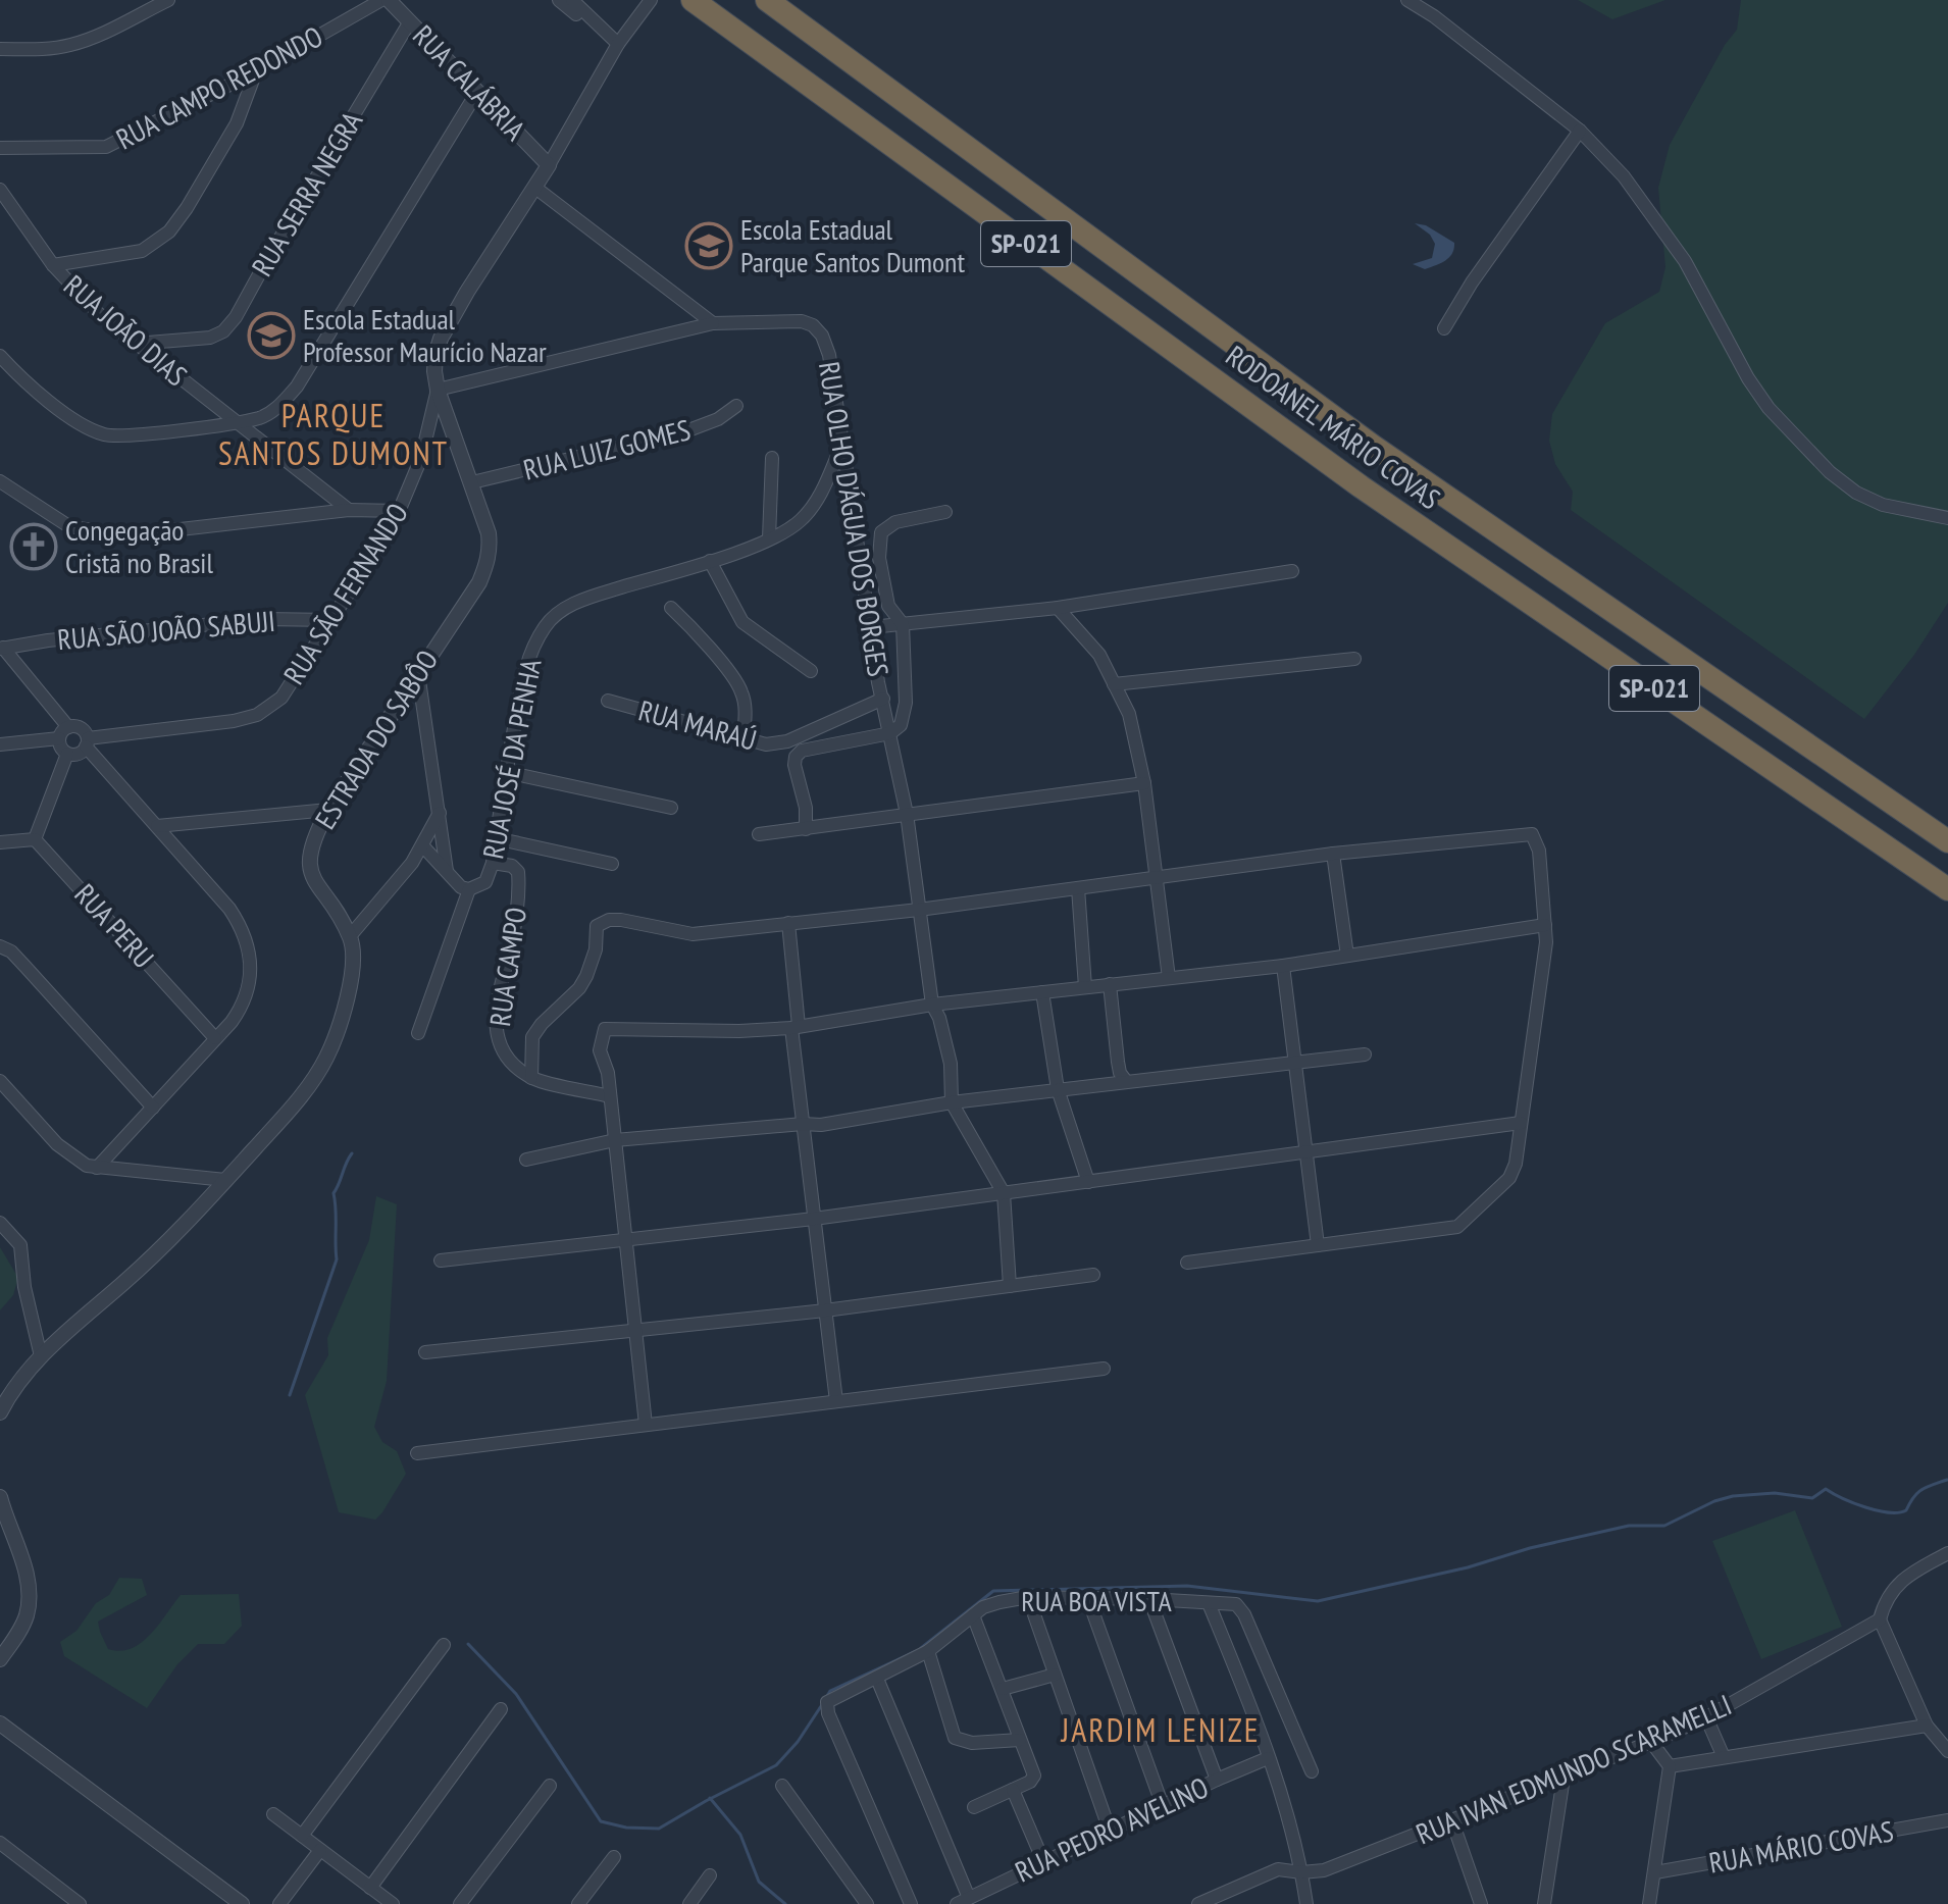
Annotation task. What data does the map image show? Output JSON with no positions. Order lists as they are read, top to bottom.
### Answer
{
  "streets": {
    "highway": ["SP-021", "RODOANEL MÁRIO COVAS"],
    "street": [
      "RUA CALÁBRIA",
      "RUA CAMPO REDONDO",
      "RUA SERRA NEGRA",
      "RUA JOÃO DIAS",
      "RUA LUIZ GOMES",
      "RUA OLHO D'ÁGUA DOS BORGES",
      "RUA SÃO FERNANDO",
      "RUA SÃO JOÃO SABUJI",
      "RUA MARAÚ",
      "ESTRADA DO SABÔO",
      "RUA JOSÉ DA PENHA",
      "RUA PERU",
      "RUA CAMPO",
      "RUA BOA VISTA",
      "RUA IVAN EDMUNDO SCARAMELLI",
      "RUA PEDRO AVELINO",
      "RUA MÁRIO COVAS"
    ]
  },
  "crossings": [
    ["RUA CALÁBRIA", "RUA SERRA NEGRA"],
    ["RUA CALÁBRIA", "ESTRADA DO SABÔO"],
    ["RUA SERRA NEGRA", "RUA JOÃO DIAS"],
    ["RUA LUIZ GOMES", "ESTRADA DO SABÔO"],
    ["RUA OLHO D'ÁGUA DOS BORGES", "RUA MARAÚ"],
    ["RUA OLHO D'ÁGUA DOS BORGES", "RUA JOSÉ DA PENHA"],
    ["RUA SÃO FERNANDO", "RUA SÃO JOÃO SABUJI"],
    ["RUA SÃO FERNANDO", "ESTRADA DO SABÔO"],
    ["RUA JOSÉ DA PENHA", "RUA CAMPO"],
    ["RUA BOA VISTA", "RUA IVAN EDMUNDO SCARAMELLI"],
    ["RUA BOA VISTA", "RUA PEDRO AVELINO"]
  ],
  "districts": ["PARQUE SANTOS DUMONT", "JARDIM LENIZE"],
  "places": {
    "school or university": ["Escola Estadual Parque Santos Dumont", "Escola Estadual Professor Maurício Nazar"],
    "church": ["Congegação Cristã no Brasil"]
  }
}
